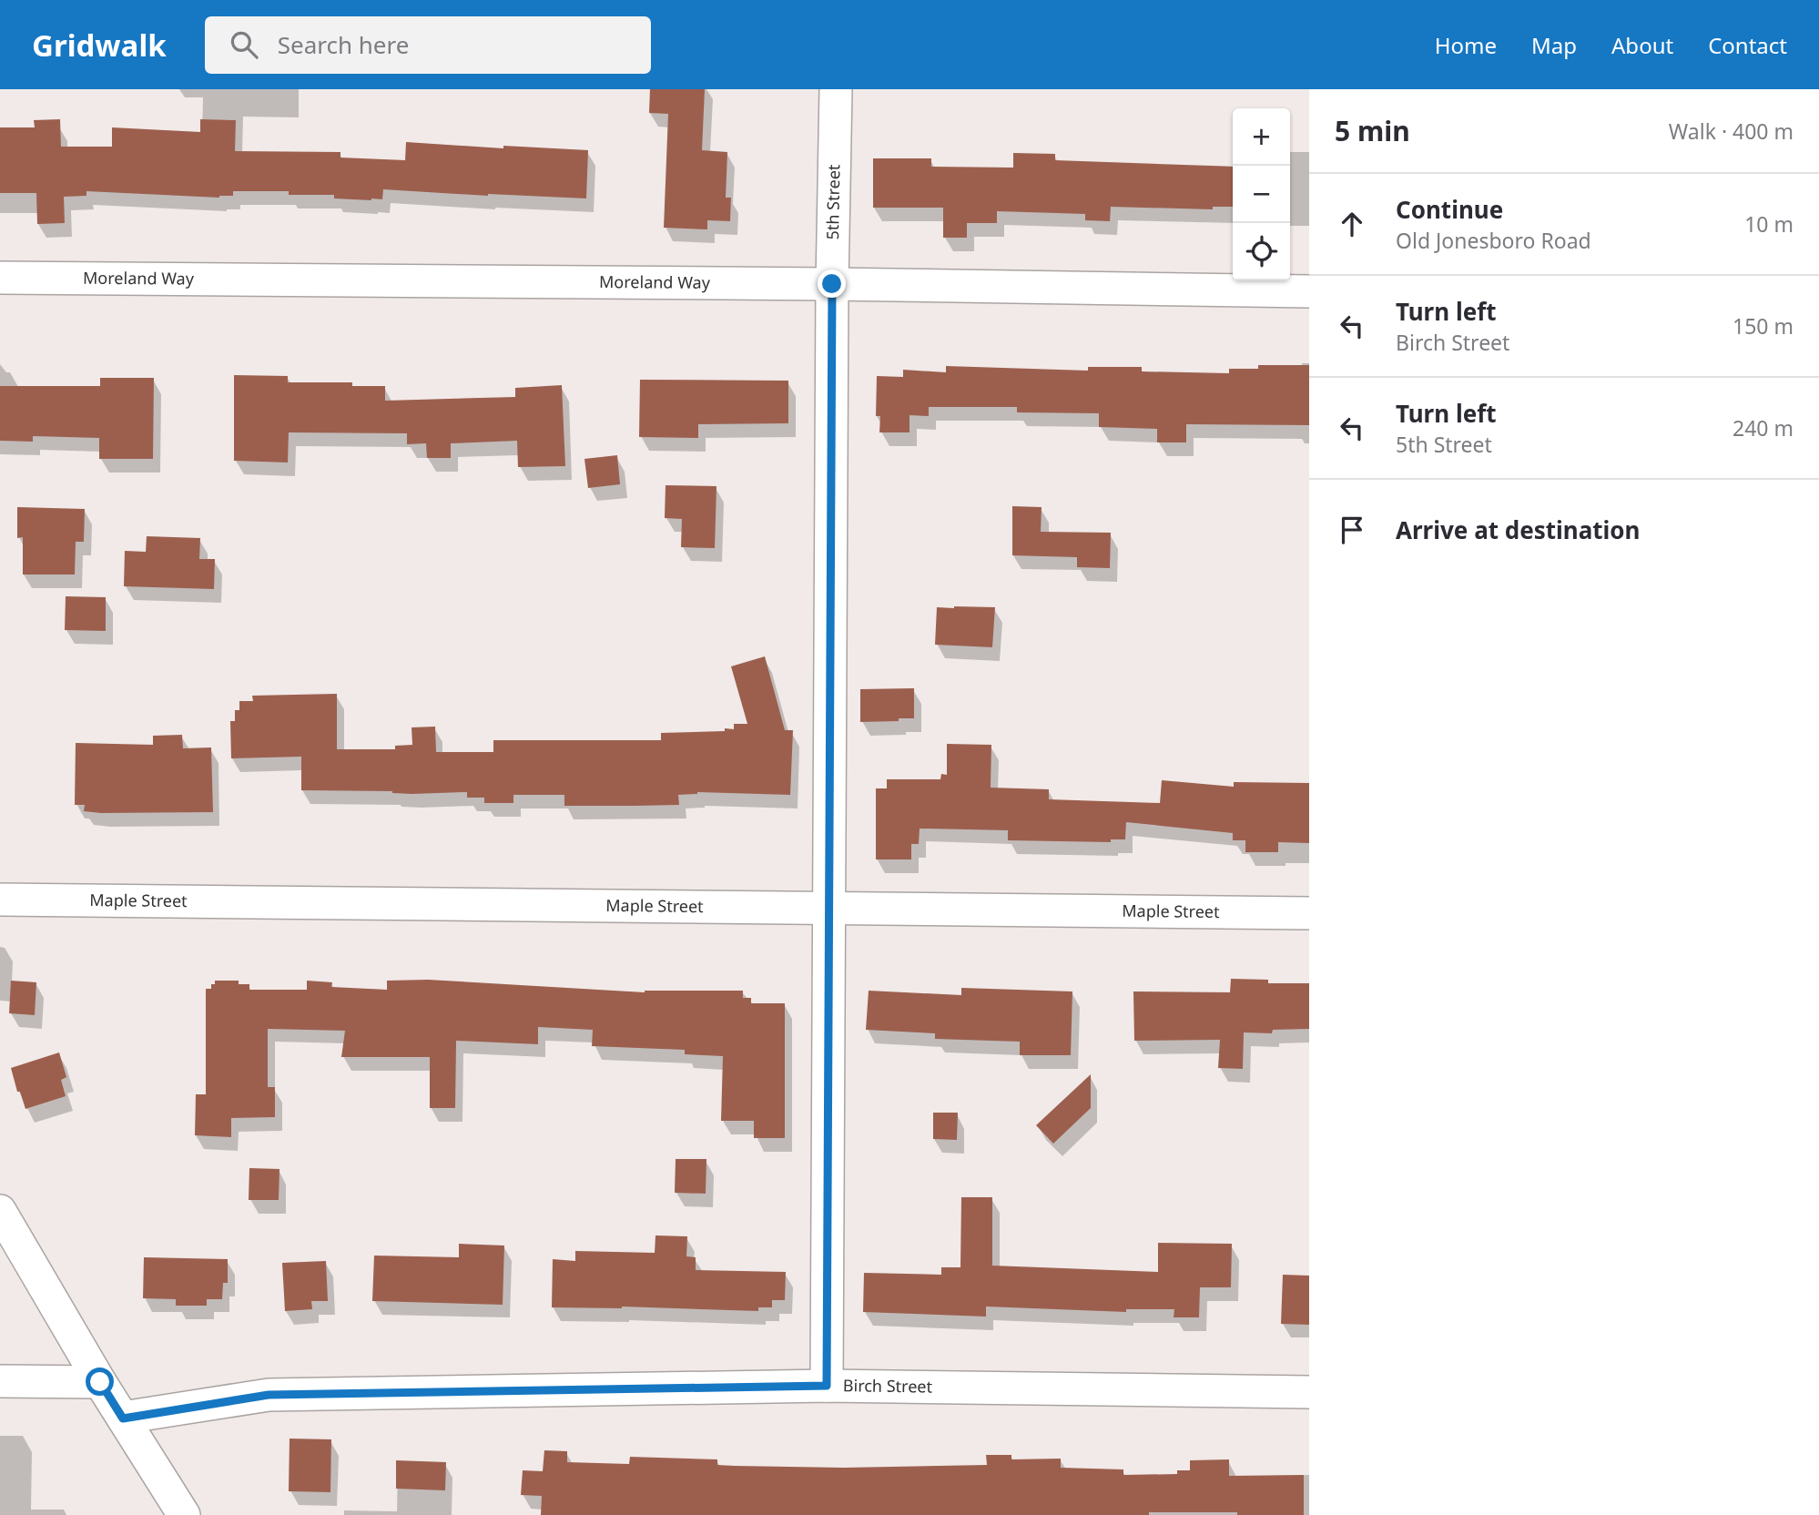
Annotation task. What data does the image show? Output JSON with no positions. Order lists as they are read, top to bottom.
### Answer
{
  "streets": {
    "street": [
      "5th Street",
      "Moreland Way",
      "Maple Street",
      "Birch Street"
    ]
  },
  "crossings": [
    ["5th Street", "Moreland Way"],
    ["5th Street", "Maple Street"],
    ["5th Street", "Birch Street"]
  ],
  "page": {
    "header": "Gridwalk",
    "search": "Search here",
    "nav": [
      "Home",
      "Map",
      "About",
      "Contact"
    ],
    "heading": ["5 min", "Walk · 400 m"],
    "map_buttons": ["+", "−"],
    "list": [
      ["Continue", "Old Jonesboro Road", "10 m"],
      ["Turn left", "Birch Street", "150 m"],
      ["Turn left", "5th Street", "240 m"],
      "Arrive at destination"
    ]
  }
}
